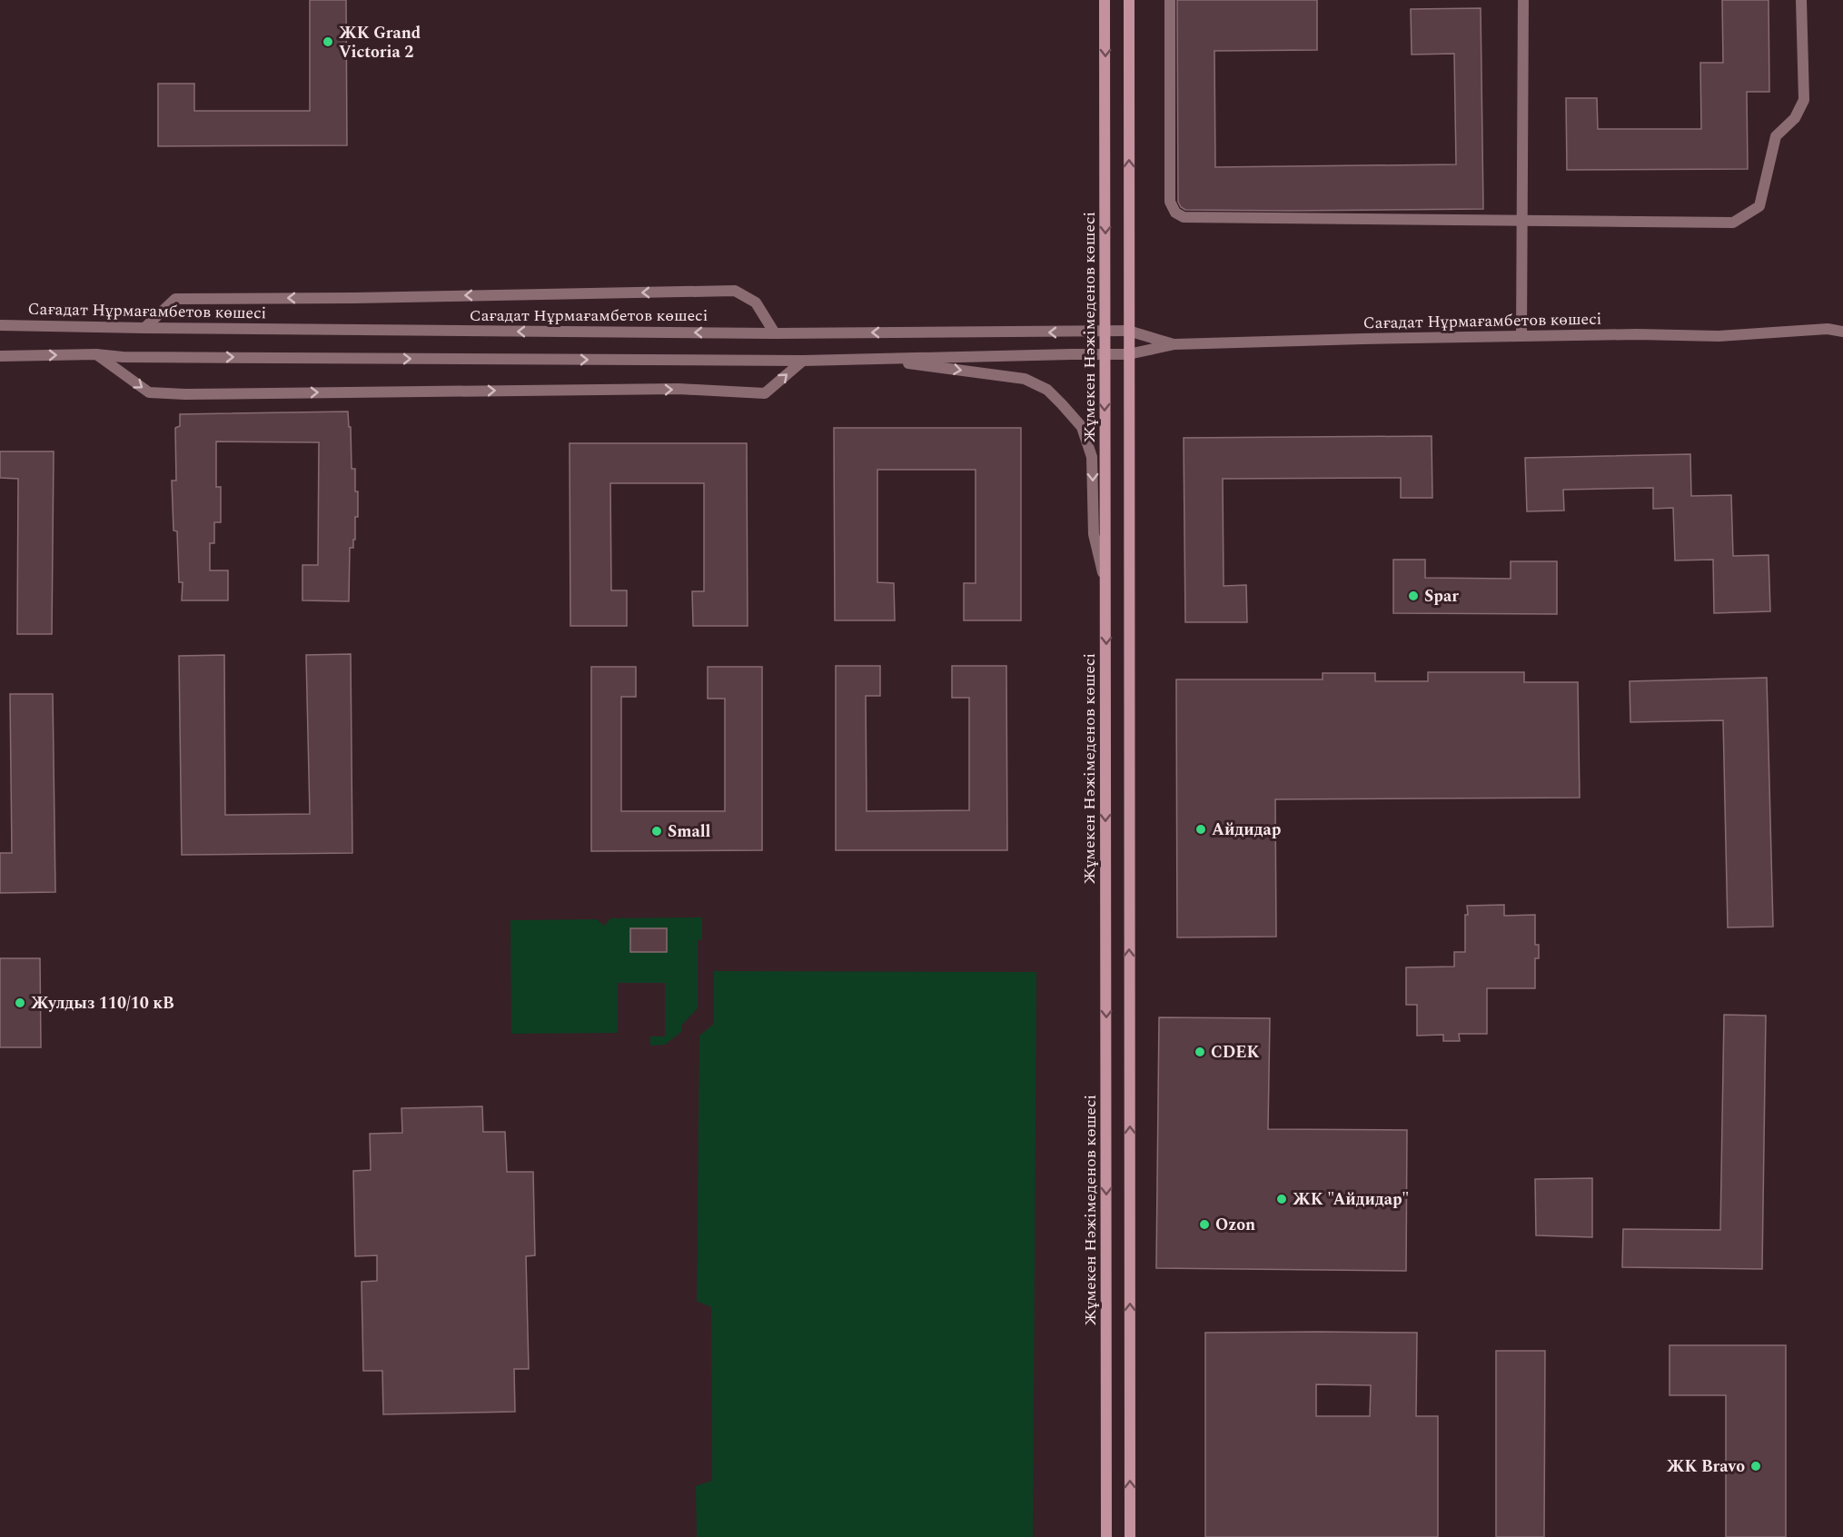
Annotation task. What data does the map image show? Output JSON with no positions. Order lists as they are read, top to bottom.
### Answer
{
  "streets": {
    "main road": ["Жұмекен Нәжімеденов көшесі"],
    "street": ["Сағадат Нұрмағамбетов көшесі"]
  },
  "crossings": [
    ["Сағадат Нұрмағамбетов көшесі", "Жұмекен Нәжімеденов көшесі"]
  ],
  "places": [
    "ЖК Grand Victoria 2",
    "Spar",
    "Айдидар",
    "Small",
    "Жулдыз 110/10 кВ",
    "CDEK",
    "ЖК \"Айдидар\"",
    "Ozon",
    "ЖК Bravo"
  ]
}
